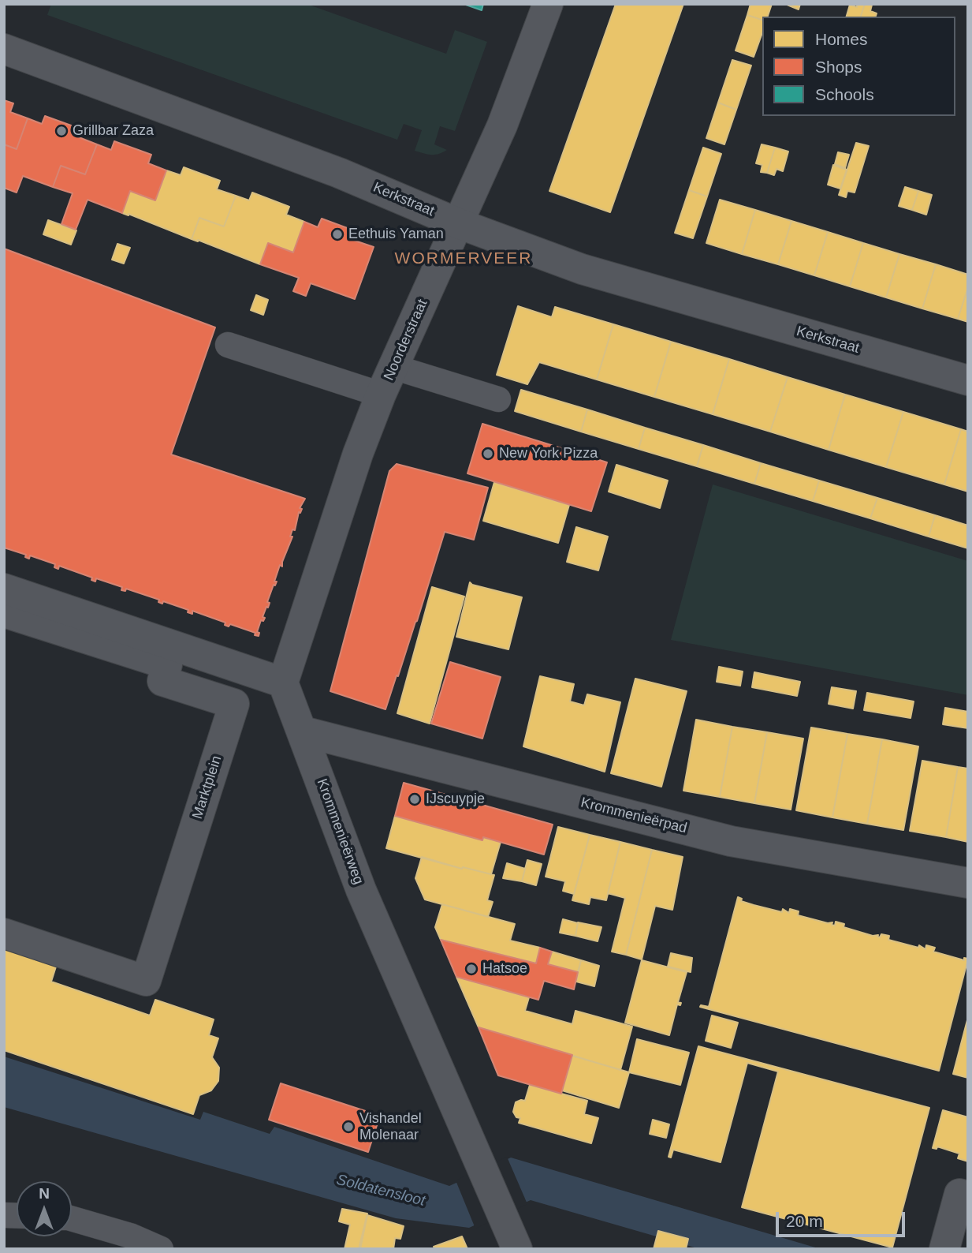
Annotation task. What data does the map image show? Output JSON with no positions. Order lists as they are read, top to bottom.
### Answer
{
  "streets": {
    "street": [
      "Kerkstraat",
      "Noorderstraat",
      "Marktplein",
      "Krommenieërpad",
      "Krommenieërweg"
    ]
  },
  "crossings": [
    ["Kerkstraat", "Noorderstraat"],
    ["Noorderstraat", "Krommenieërweg"],
    ["Krommenieërpad", "Krommenieërweg"]
  ],
  "districts": ["WORMERVEER"],
  "water": ["Soldatensloot"],
  "places": [
    "Grillbar Zaza",
    "Eethuis Yaman",
    "New York Pizza",
    "IJscuypje",
    "Hatsoe",
    "Vishandel Molenaar"
  ],
  "legend": ["Homes", "Shops", "Schools"],
  "scale_bar": "20 m",
  "north": "top"
}
